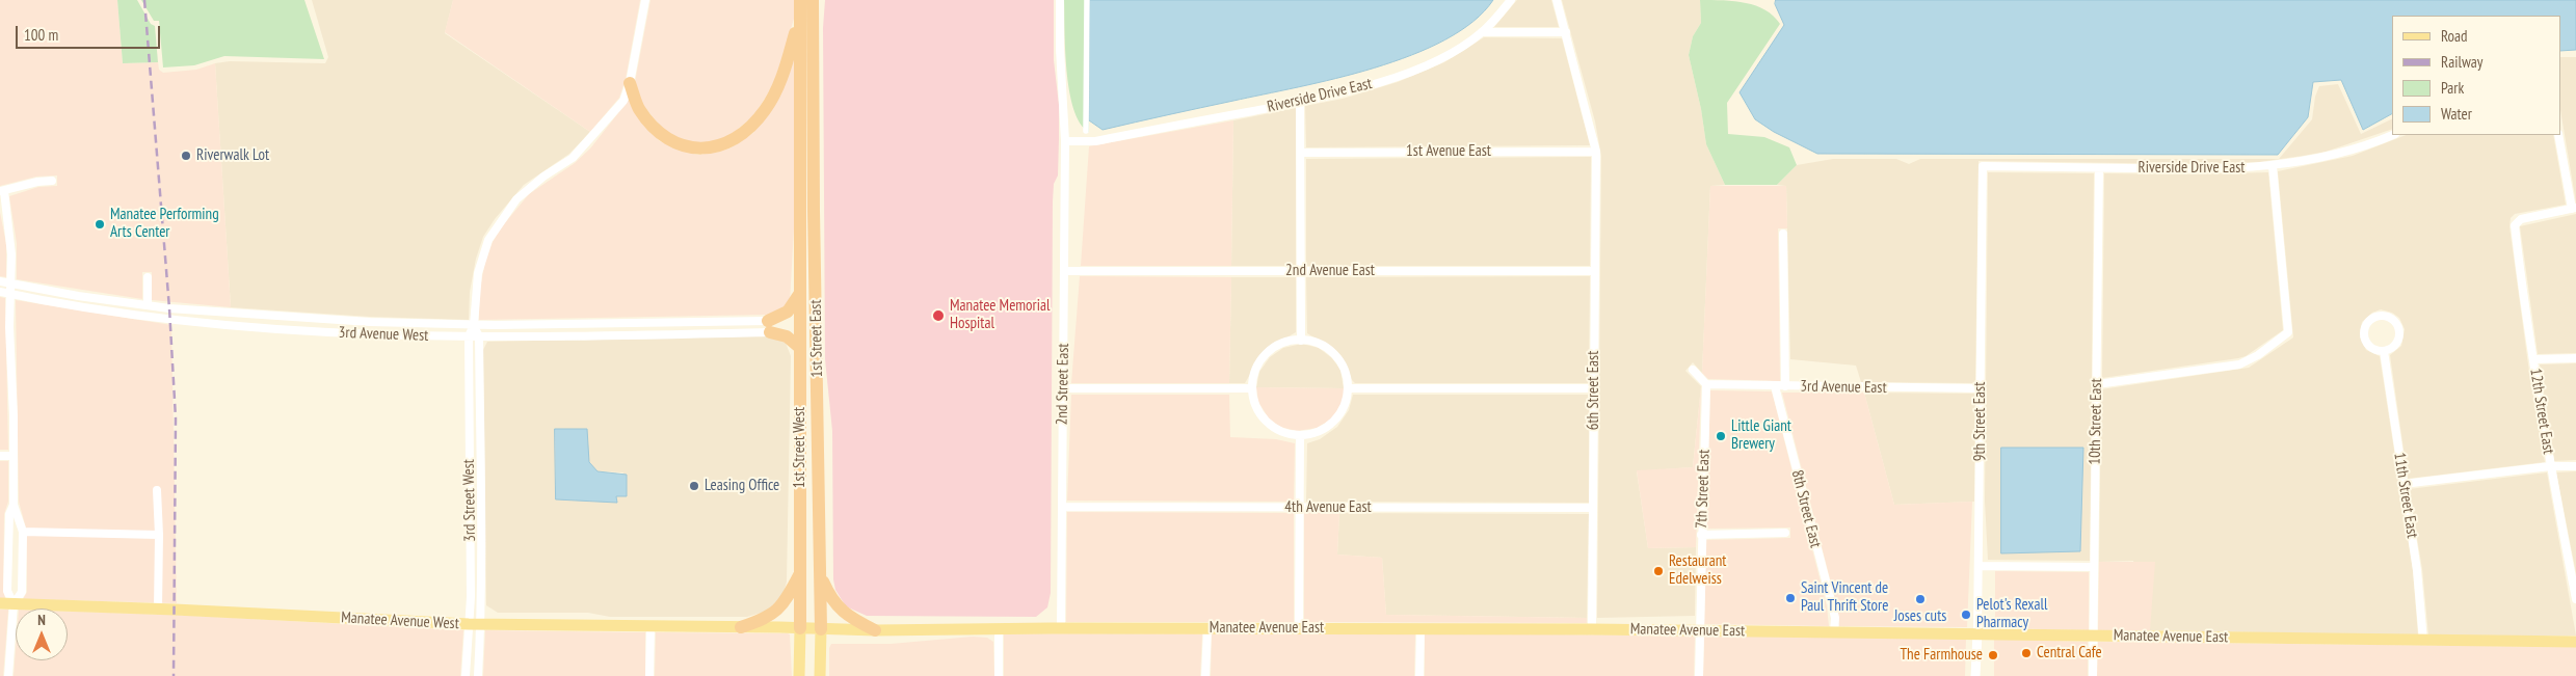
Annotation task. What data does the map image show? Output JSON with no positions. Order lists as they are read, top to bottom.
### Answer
{
  "streets": {
    "highway": ["1st Street East", "1st Street West"],
    "main road": ["Manatee Avenue West", "Manatee Avenue East"],
    "street": [
      "Riverside Drive East",
      "1st Avenue East",
      "2nd Avenue East",
      "3rd Avenue West",
      "2nd Street East",
      "3rd Avenue East",
      "6th Street East",
      "12th Street East",
      "9th Street East",
      "10th Street East",
      "7th Street East",
      "11th Street East",
      "3rd Street West",
      "4th Avenue East",
      "8th Street East"
    ]
  },
  "crossings": [
    ["Riverside Drive East", "2nd Street East"],
    ["Riverside Drive East", "9th Street East"],
    ["Riverside Drive East", "10th Street East"],
    ["1st Avenue East", "6th Street East"],
    ["2nd Avenue East", "2nd Street East"],
    ["2nd Avenue East", "6th Street East"],
    ["3rd Avenue West", "3rd Street West"],
    ["1st Street East", "Manatee Avenue East"],
    ["2nd Street East", "4th Avenue East"],
    ["2nd Street East", "Manatee Avenue East"],
    ["3rd Avenue East", "9th Street East"],
    ["3rd Avenue East", "7th Street East"],
    ["3rd Avenue East", "8th Street East"],
    ["6th Street East", "4th Avenue East"],
    ["6th Street East", "Manatee Avenue East"],
    ["9th Street East", "Manatee Avenue East"],
    ["10th Street East", "Manatee Avenue East"],
    ["1st Street West", "Manatee Avenue West"],
    ["1st Street West", "Manatee Avenue East"],
    ["7th Street East", "Manatee Avenue East"],
    ["11th Street East", "Manatee Avenue East"],
    ["3rd Street West", "Manatee Avenue West"],
    ["8th Street East", "Manatee Avenue East"],
    ["Manatee Avenue West", "Manatee Avenue East"]
  ],
  "places": [
    "Riverwalk Lot",
    "Manatee Performing Arts Center",
    "Manatee Memorial Hospital",
    "Little Giant Brewery",
    "Leasing Office",
    "Restaurant Edelweiss",
    "Saint Vincent de Paul Thrift Store",
    "Joses cuts",
    "Pelot's Rexall Pharmacy",
    "Central Cafe",
    "The Farmhouse"
  ],
  "legend": [
    "Road",
    "Railway",
    "Park",
    "Water"
  ],
  "scale_bar": "100 m",
  "north": "top"
}
